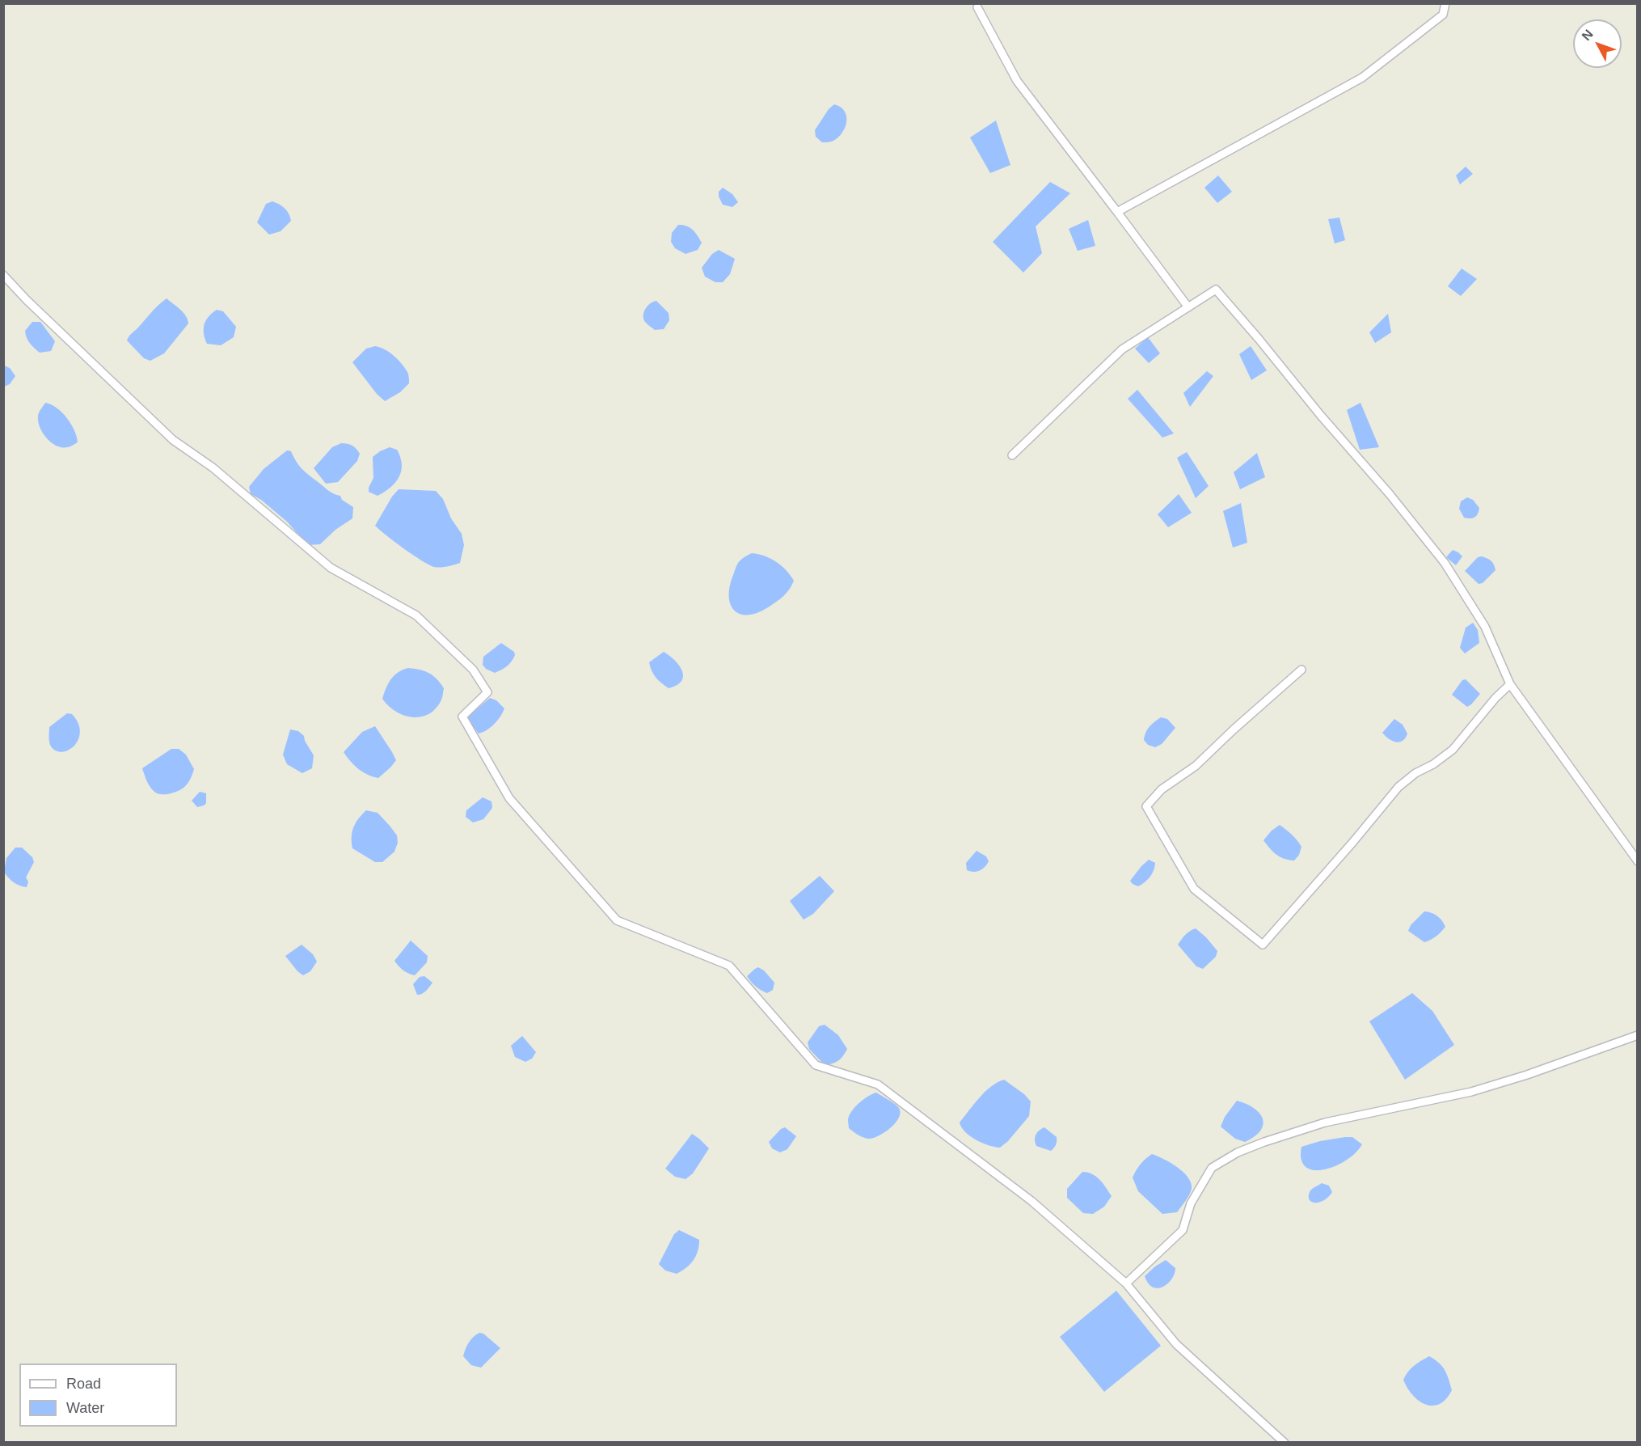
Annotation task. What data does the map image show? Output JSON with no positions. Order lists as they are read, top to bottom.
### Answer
{
  "legend": ["Road", "Water"],
  "north": "top left"
}
